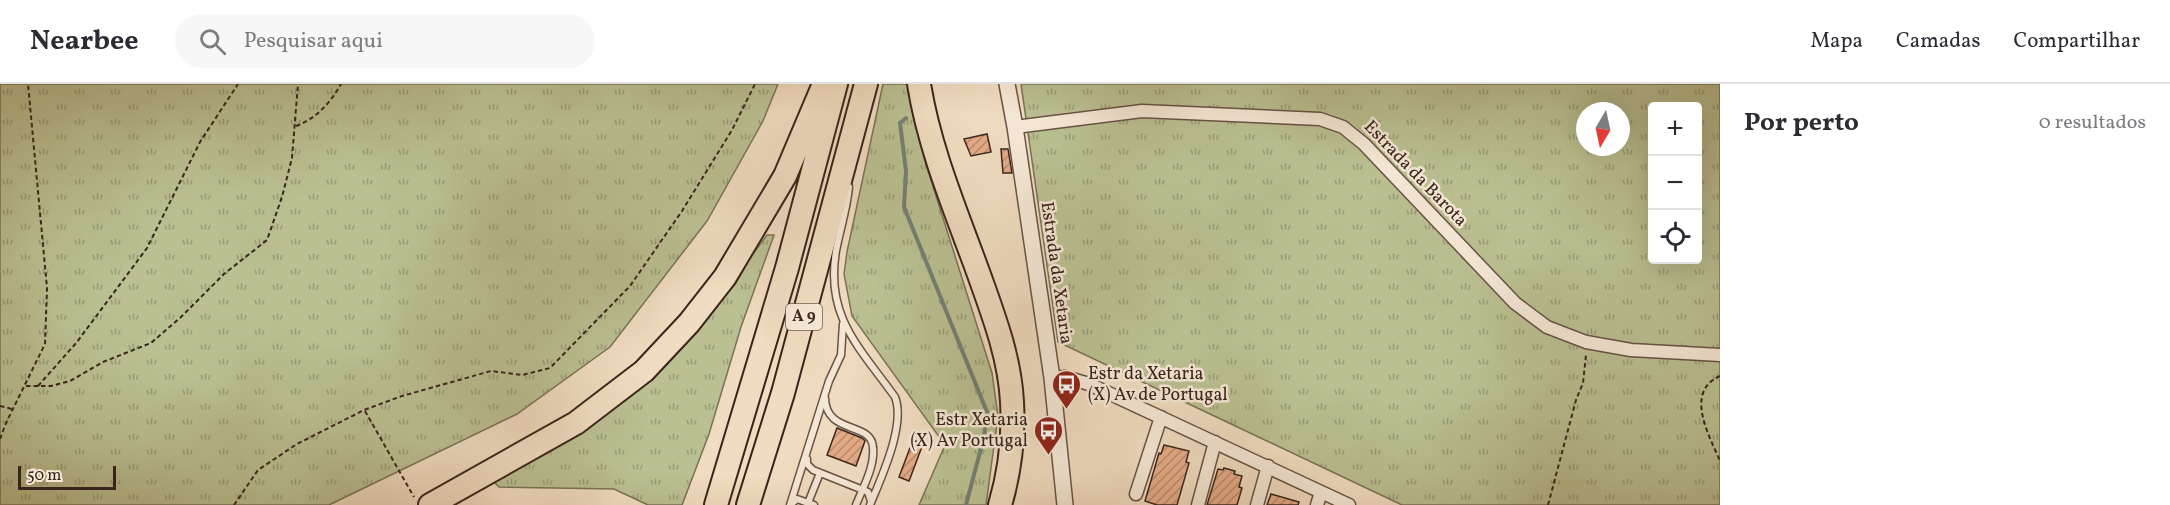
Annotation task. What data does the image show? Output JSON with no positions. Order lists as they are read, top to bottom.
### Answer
{
  "streets": {
    "highway": ["A 9"],
    "street": ["Estrada da Barota", "Estrada da Xetaria"]
  },
  "crossings": [
    ["Estrada da Barota", "Estrada da Xetaria"]
  ],
  "places": {
    "bus stop": ["Estr da Xetaria (X) Av de Portugal", "Estr Xetaria (X) Av Portugal"]
  },
  "scale_bar": "50 m",
  "north": "bottom",
  "page": {
    "header": "Nearbee",
    "search": "Pesquisar aqui",
    "nav": ["Mapa", "Camadas", "Compartilhar"],
    "heading": ["Por perto", "0 resultados"],
    "map_buttons": ["+", "−"],
    "scale": "50 m"
  }
}
